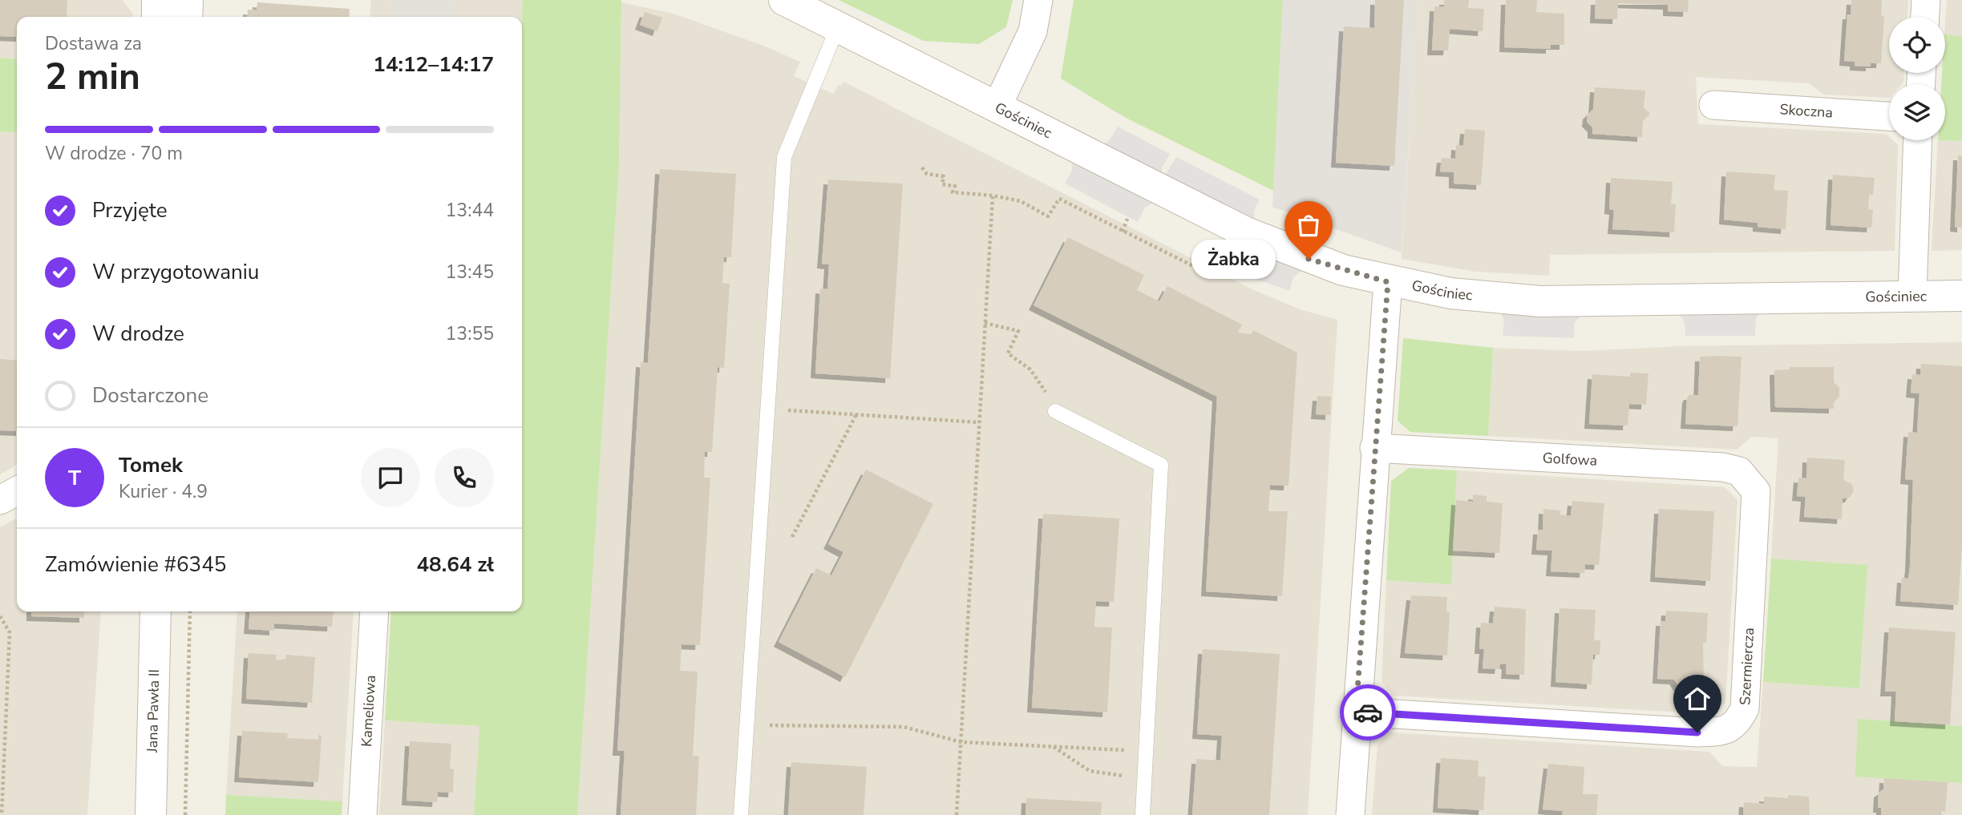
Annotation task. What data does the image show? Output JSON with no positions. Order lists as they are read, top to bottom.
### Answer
{
  "streets": {
    "street": [
      "Skoczna",
      "Gościniec",
      "Golfowa",
      "Szermiercza",
      "Jana Pawła II",
      "Kameliowa"
    ]
  },
  "crossings": [
    ["Golfowa", "Szermiercza"]
  ],
  "places": ["Żabka"],
  "page": {
    "heading": ["2 min", "Dostawa za", "14:12–14:17"],
    "panel": [
      "Tomek",
      "Kurier · 4.9",
      "Zamówienie #6345",
      "48.64 zł"
    ],
    "bar": "W drodze · 70 m",
    "list": [
      ["Przyjęte", "13:44"],
      ["W przygotowaniu", "13:45"],
      ["W drodze", "13:55"],
      "Dostarczone"
    ],
    "bubble": "Żabka",
    "round": "T"
  }
}
